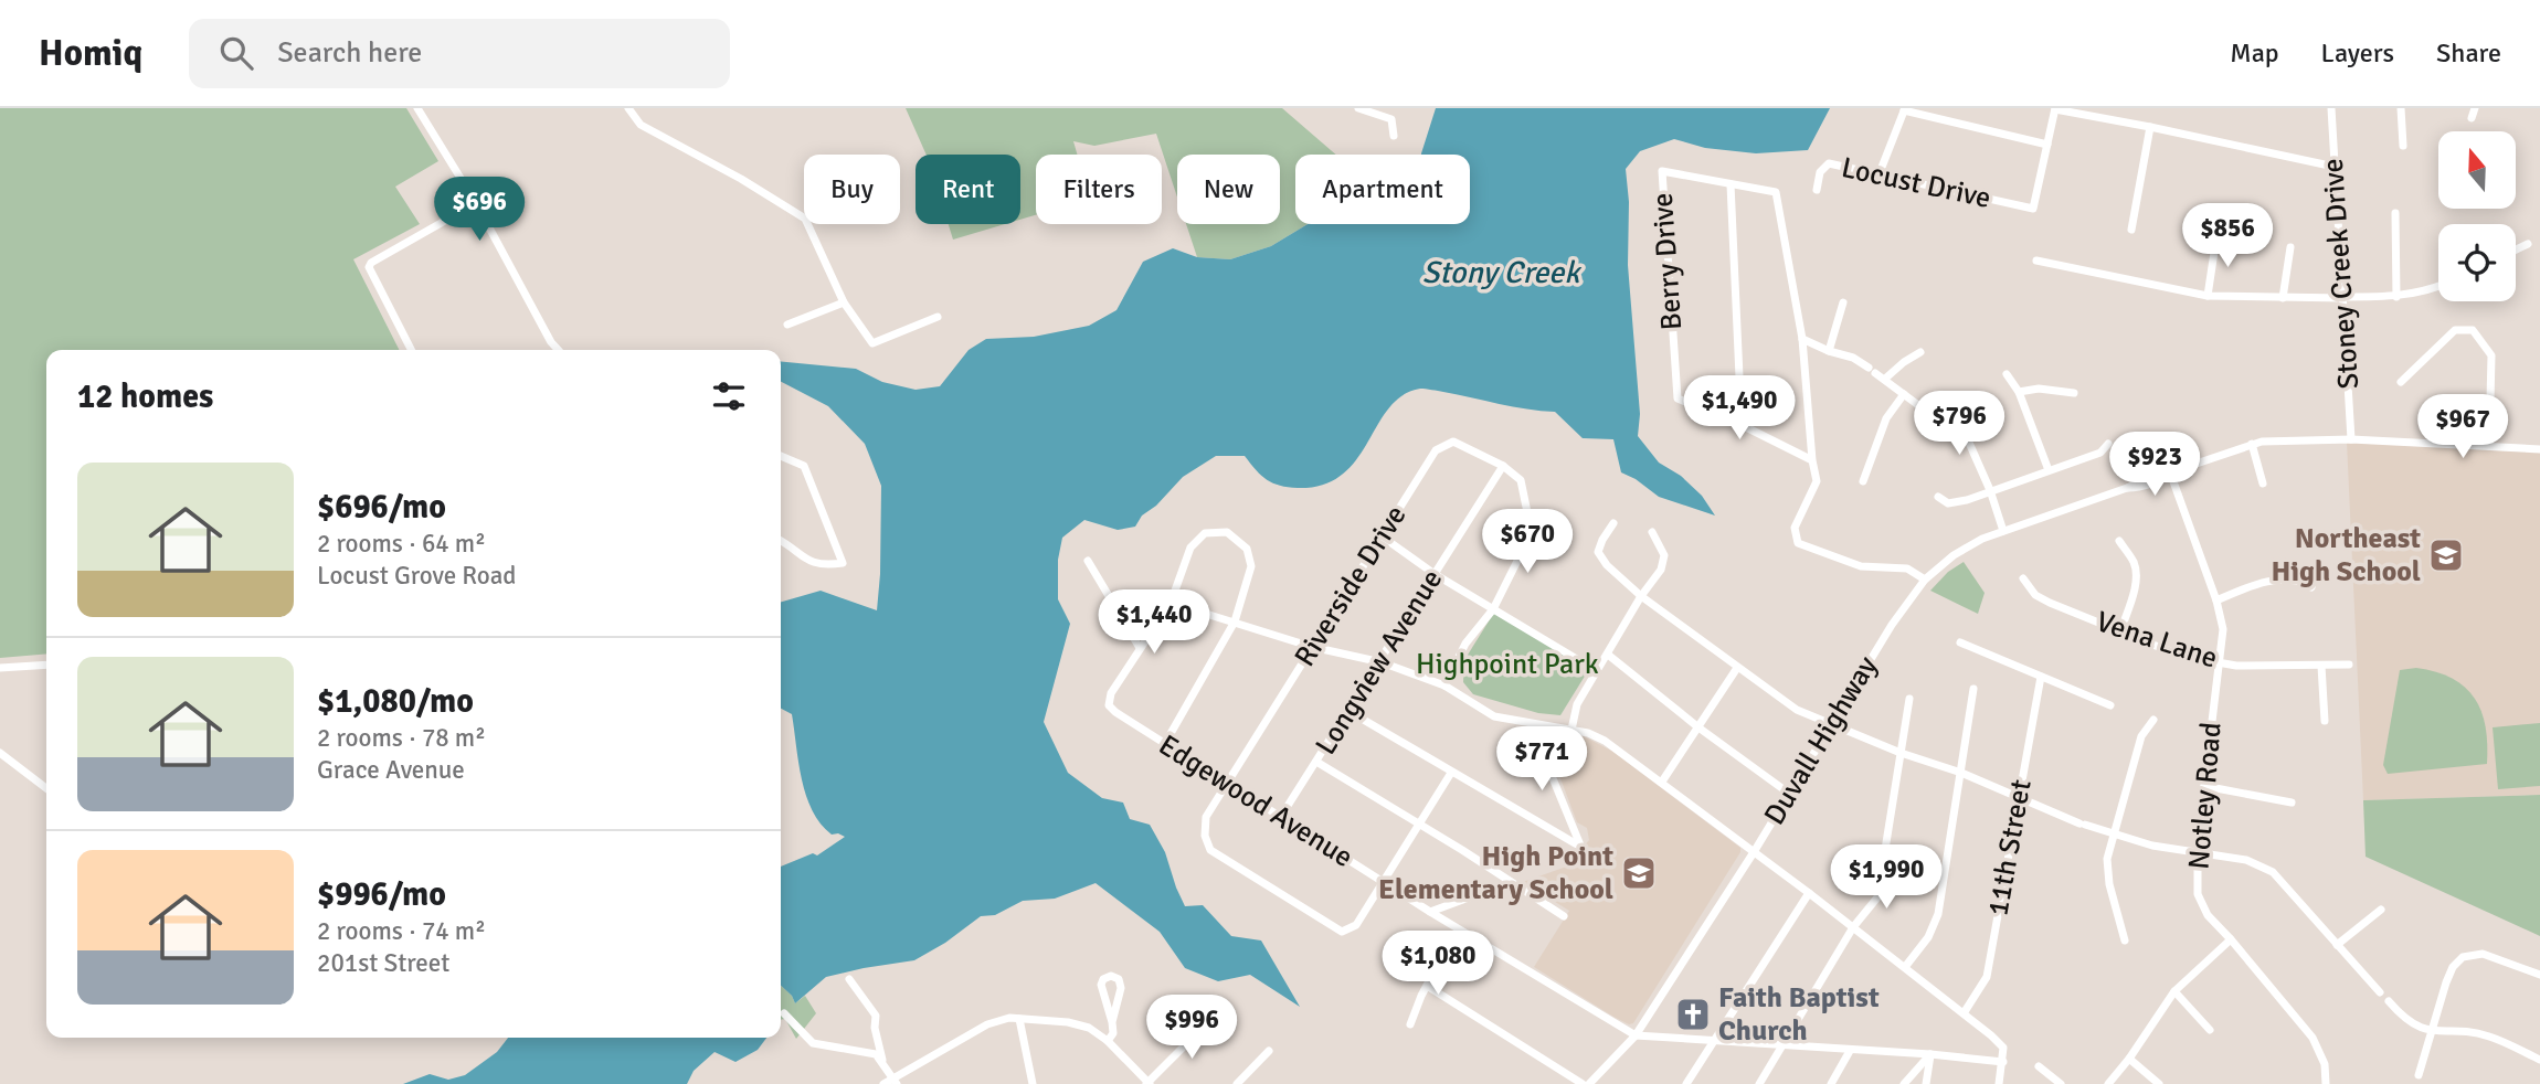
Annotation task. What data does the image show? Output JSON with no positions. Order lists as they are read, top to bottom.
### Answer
{
  "streets": {
    "street": [
      "Locust Drive",
      "Berry Drive",
      "Stoney Creek Drive",
      "Riverside Drive",
      "Vena Lane",
      "Longview Avenue",
      "Duvall Highway",
      "Notley Road",
      "Edgewood Avenue",
      "11th Street"
    ]
  },
  "crossings": [
    ["Stoney Creek Drive", "Duvall Highway"],
    ["Riverside Drive", "Longview Avenue"],
    ["Riverside Drive", "Edgewood Avenue"],
    ["Vena Lane", "Notley Road"],
    ["Longview Avenue", "Edgewood Avenue"],
    ["Duvall Highway", "Notley Road"],
    ["Duvall Highway", "Edgewood Avenue"]
  ],
  "water": ["Stony Creek"],
  "parks": ["Highpoint Park"],
  "places": {
    "school or university": ["Northeast High School", "High Point Elementary School"],
    "church": ["Faith Baptist Church"]
  },
  "north": "top",
  "page": {
    "header": "Homiq",
    "search": "Search here",
    "nav": ["Map", "Layers", "Share"],
    "chip": [
      "Buy",
      "Rent",
      "Filters",
      "New",
      "Apartment"
    ],
    "price": [
      "$696",
      "$856",
      "$1,490",
      "$796",
      "$967",
      "$923",
      "$670",
      "$1,440",
      "$771",
      "$1,990",
      "$1,080",
      "$996"
    ],
    "heading": "12 homes",
    "list": [
      {
        "name": "$696/mo",
        "note": "2 rooms · 64 m² · Locust Grove Road"
      },
      {
        "name": "$1,080/mo",
        "note": "2 rooms · 78 m² · Grace Avenue"
      },
      {
        "name": "$996/mo",
        "note": "2 rooms · 74 m² · 201st Street"
      }
    ]
  }
}
